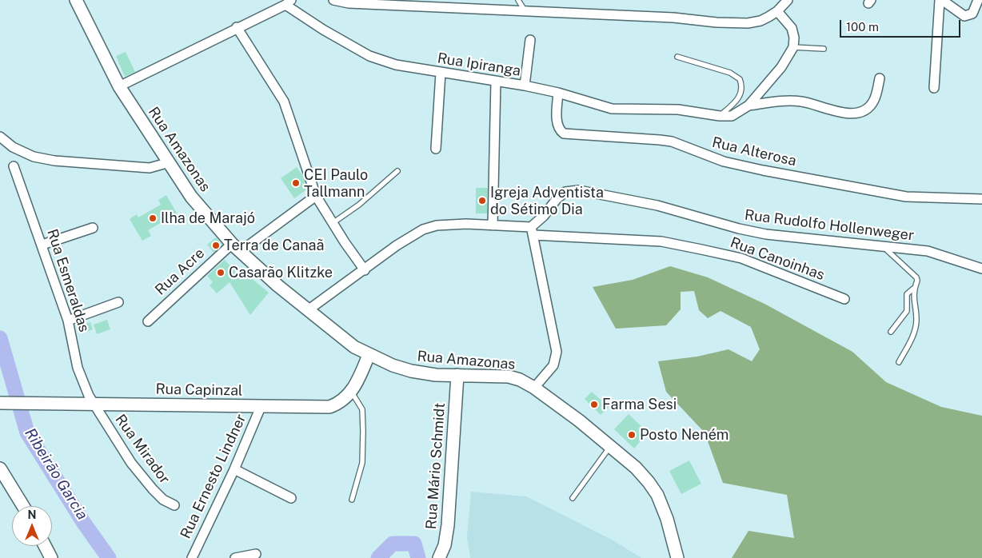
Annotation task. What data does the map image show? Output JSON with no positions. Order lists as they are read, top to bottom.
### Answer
{
  "streets": {
    "main road": ["Rua Amazonas", "Rua Capinzal", "Rua Mário Schmidt"],
    "street": [
      "Rua Ipiranga",
      "Rua Alterosa",
      "Rua Rudolfo Hollenweger",
      "Rua Canoinhas",
      "Rua Acre",
      "Rua Esmeraldas",
      "Rua Mirador",
      "Rua Ernesto Lindner"
    ]
  },
  "crossings": [
    ["Rua Ipiranga", "Rua Amazonas"],
    ["Rua Ipiranga", "Rua Alterosa"],
    ["Rua Amazonas", "Rua Acre"],
    ["Rua Amazonas", "Rua Mário Schmidt"],
    ["Rua Rudolfo Hollenweger", "Rua Canoinhas"],
    ["Rua Esmeraldas", "Rua Capinzal"],
    ["Rua Esmeraldas", "Rua Mirador"],
    ["Rua Capinzal", "Rua Mirador"],
    ["Rua Capinzal", "Rua Ernesto Lindner"]
  ],
  "water": ["Ribeirão Garcia"],
  "places": [
    "CEI Paulo Tallmann",
    "Igreja Adventista do Sétimo Dia",
    "Ilha de Marajó",
    "Terra de Canaã",
    "Casarão Klitzke",
    "Farma Sesi",
    "Posto Neném"
  ],
  "scale_bar": "100 m",
  "north": "top"
}
